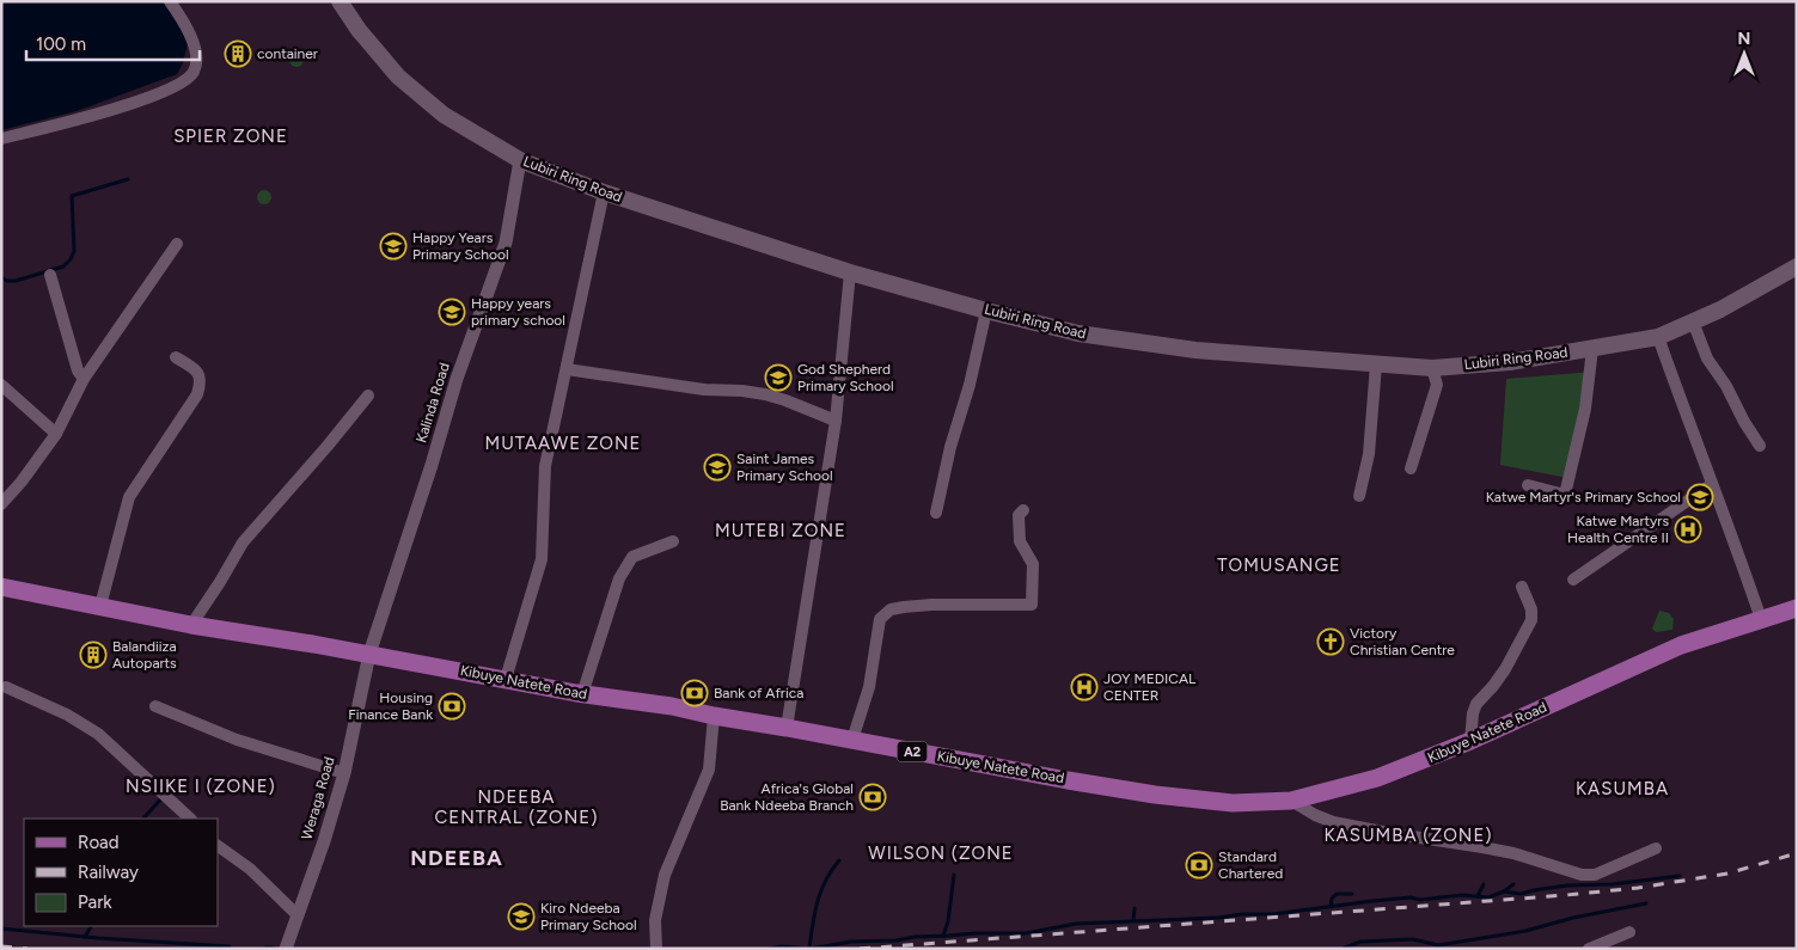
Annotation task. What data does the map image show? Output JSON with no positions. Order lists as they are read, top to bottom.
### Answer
{
  "streets": {
    "main road": ["Lubiri Ring Road", "Kibuye Natete Road", "A2"],
    "street": ["Kalinda Road", "Weraga Road"]
  },
  "crossings": [
    ["Lubiri Ring Road", "Kalinda Road"],
    ["Kalinda Road", "Kibuye Natete Road"],
    ["Kalinda Road", "Weraga Road"],
    ["Kibuye Natete Road", "Weraga Road"]
  ],
  "districts": [
    "SPIER ZONE",
    "MUTAAWE ZONE",
    "MUTEBI ZONE",
    "TOMUSANGE",
    "NSIIKE I (ZONE)",
    "KASUMBA",
    "NDEEBA CENTRAL (ZONE)",
    "KASUMBA (ZONE)",
    "WILSON (ZONE",
    "NDEEBA"
  ],
  "places": {
    "building": ["container", "Balandiiza Autoparts"],
    "school or university": [
      "Happy Years Primary School",
      "Happy years primary school",
      "God Shepherd Primary School",
      "Saint James Primary School",
      "Katwe Martyr's Primary School",
      "Kiro Ndeeba Primary School"
    ],
    "hospital": ["Katwe Martyrs Health Centre II", "JOY MEDICAL CENTER"],
    "church": ["Victory Christian Centre"],
    "bank": [
      "Bank of Africa",
      "Housing Finance Bank",
      "Africa's Global Bank Ndeeba Branch",
      "Standard Chartered"
    ]
  },
  "legend": ["Road", "Railway", "Park"],
  "scale_bar": "100 m",
  "north": "top"
}
